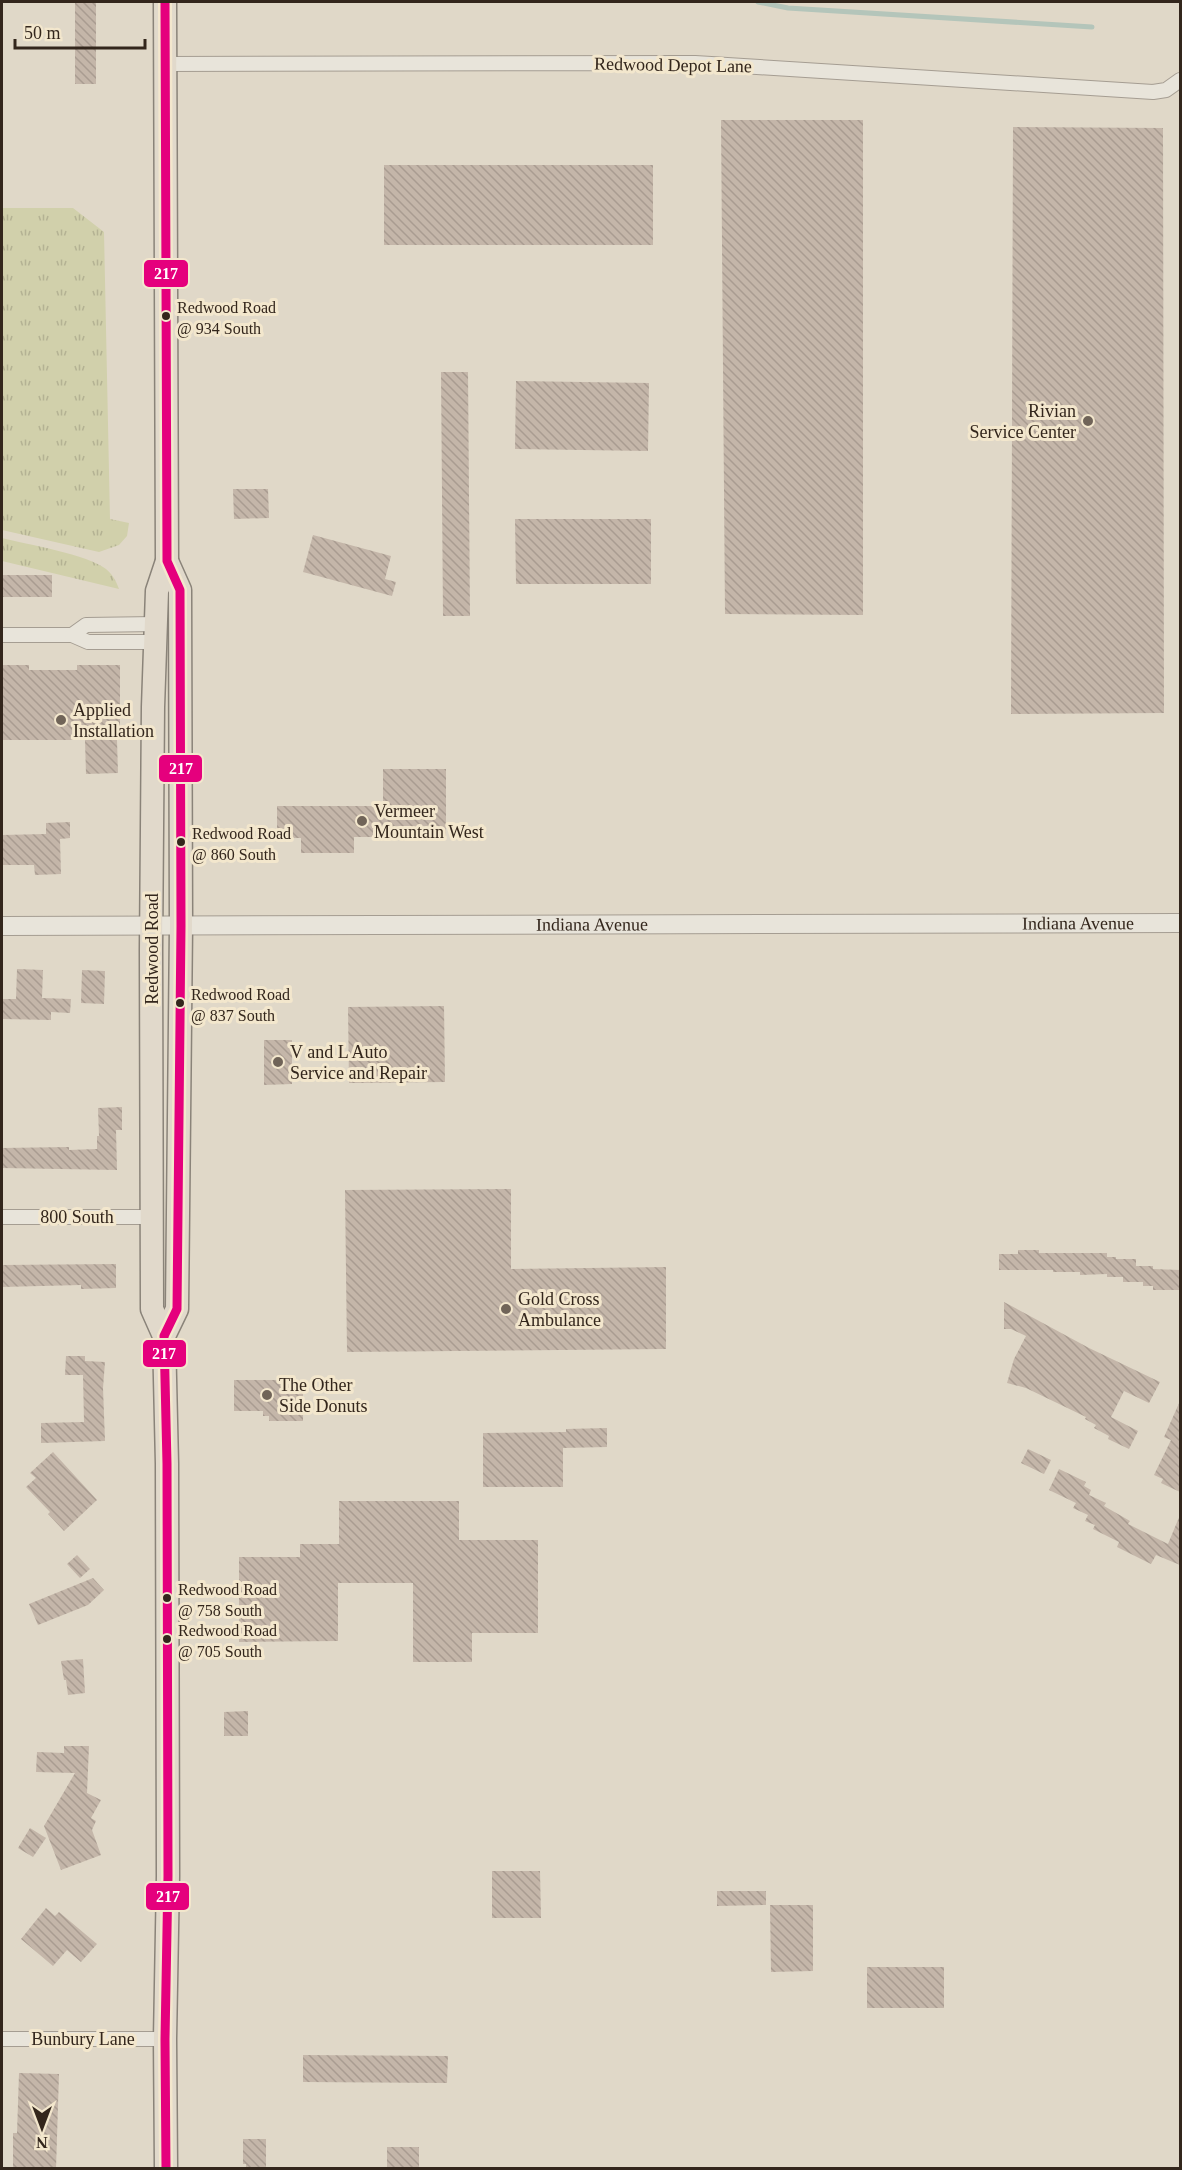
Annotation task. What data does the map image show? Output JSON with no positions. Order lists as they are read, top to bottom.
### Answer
{
  "streets": {
    "main road": ["Redwood Road"],
    "street": [
      "Redwood Depot Lane",
      "Indiana Avenue",
      "800 South",
      "Bunbury Lane"
    ]
  },
  "crossings": [
    ["Redwood Depot Lane", "Redwood Road"],
    ["Indiana Avenue", "Redwood Road"],
    ["Redwood Road", "800 South"],
    ["Redwood Road", "Bunbury Lane"]
  ],
  "places": [
    "Redwood Road @ 934 South",
    "Rivian Service Center",
    "Applied Installation",
    "Vermeer Mountain West",
    "Redwood Road @ 860 South",
    "Redwood Road @ 837 South",
    "V and L Auto Service and Repair",
    "Gold Cross Ambulance",
    "The Other Side Donuts",
    "Redwood Road @ 758 South",
    "Redwood Road @ 705 South"
  ],
  "lines": ["transit line 217"],
  "scale_bar": "50 m",
  "north": "bottom"
}
